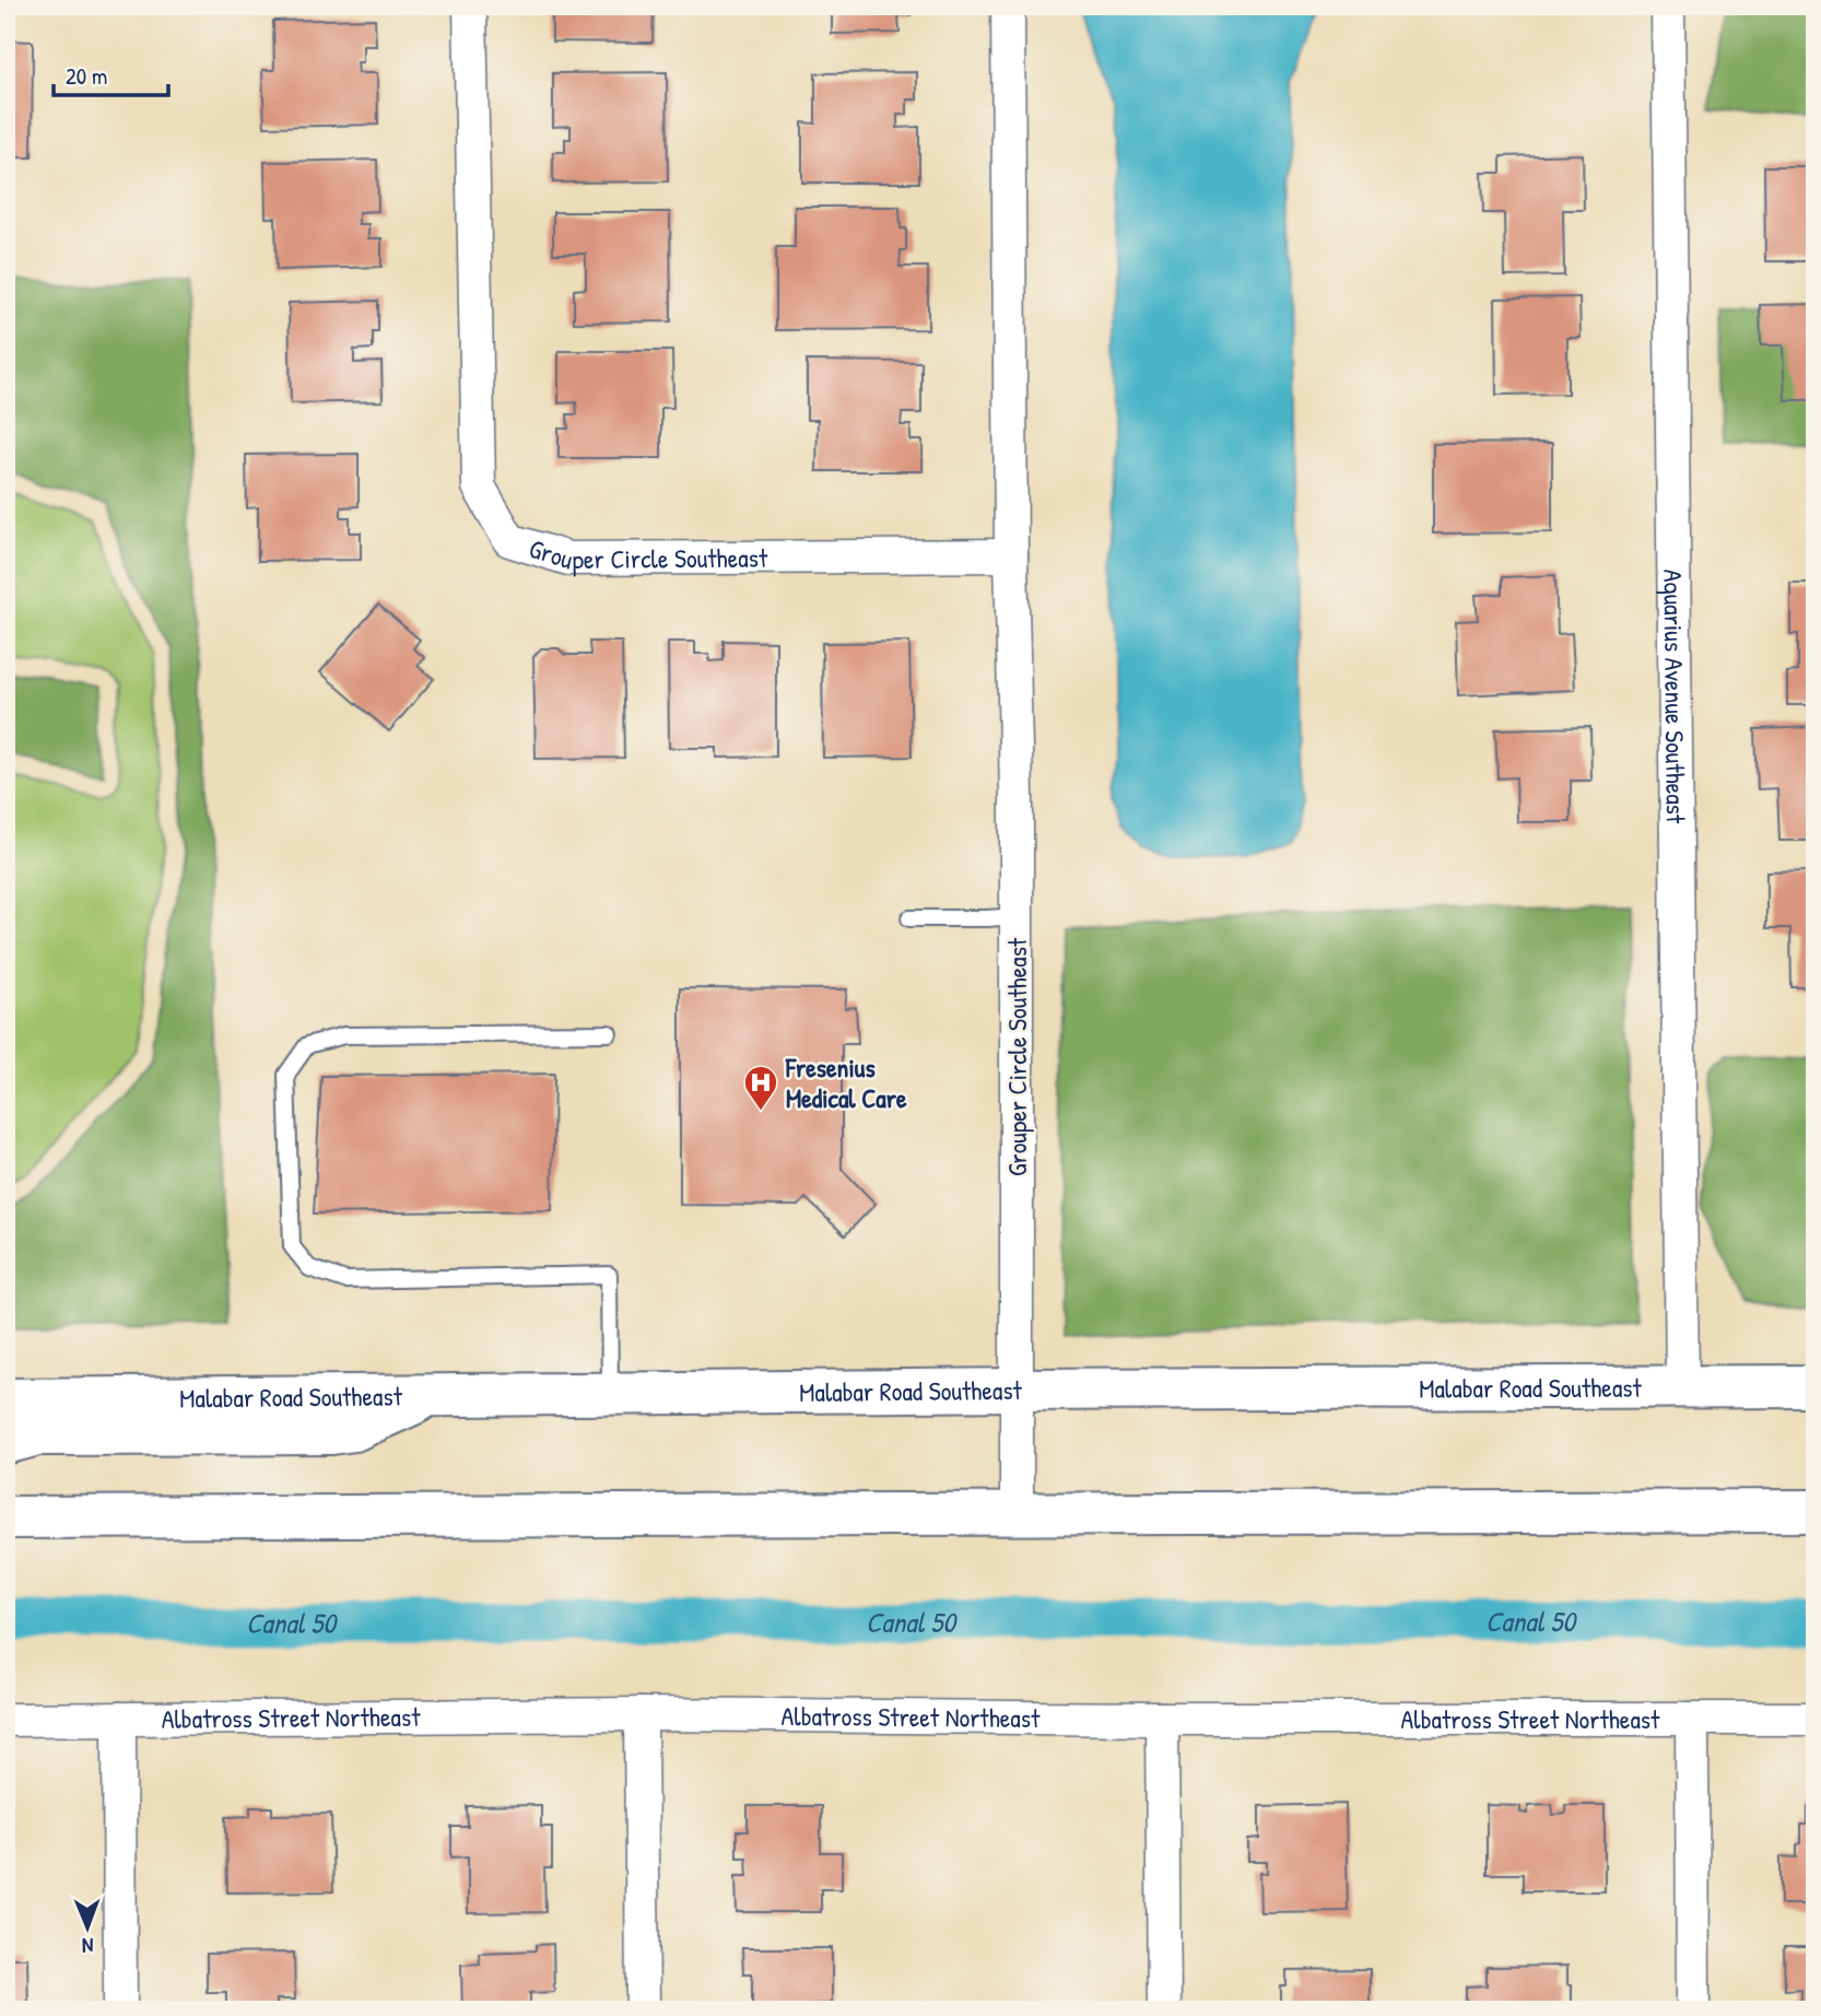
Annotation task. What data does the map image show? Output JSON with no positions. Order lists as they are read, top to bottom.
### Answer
{
  "streets": {
    "main road": ["Malabar Road Southeast"],
    "street": ["Grouper Circle Southeast", "Aquarius Avenue Southeast", "Albatross Street Northeast"]
  },
  "crossings": [
    ["Grouper Circle Southeast", "Malabar Road Southeast"],
    ["Aquarius Avenue Southeast", "Malabar Road Southeast"]
  ],
  "water": ["Canal 50"],
  "places": {
    "hospital": ["Fresenius Medical Care"]
  },
  "scale_bar": "20 m",
  "north": "bottom"
}
